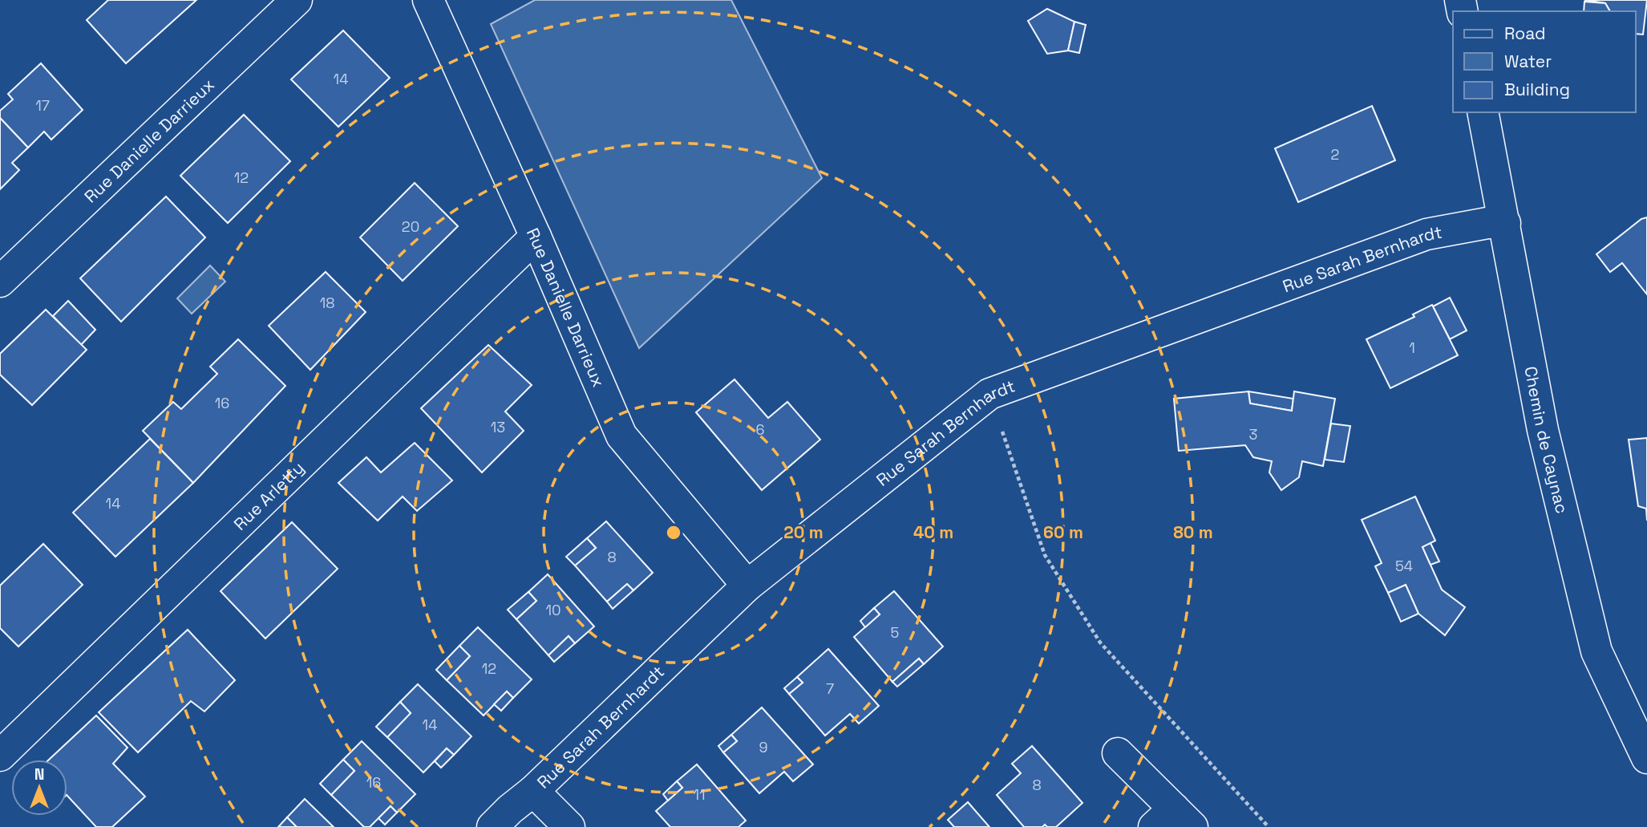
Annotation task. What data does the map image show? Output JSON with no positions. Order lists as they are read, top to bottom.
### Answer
{
  "streets": {
    "street": [
      "Rue Danielle Darrieux",
      "Rue Sarah Bernhardt",
      "Chemin de Caynac",
      "Rue Arletty"
    ]
  },
  "crossings": [
    ["Rue Danielle Darrieux", "Rue Sarah Bernhardt"],
    ["Rue Danielle Darrieux", "Rue Arletty"],
    ["Rue Sarah Bernhardt", "Chemin de Caynac"]
  ],
  "house_numbers": [
    "14",
    "17",
    "2",
    "12",
    "20",
    "18",
    "1",
    "16",
    "13",
    "6",
    "3",
    "14",
    "8",
    "54",
    "10",
    "5",
    "12",
    "7",
    "14",
    "9",
    "16",
    "8",
    "11"
  ],
  "legend": ["Road", "Water", "Building"],
  "north": "top",
  "rings": [
    "20 m",
    "40 m",
    "60 m",
    "80 m"
  ]
}
